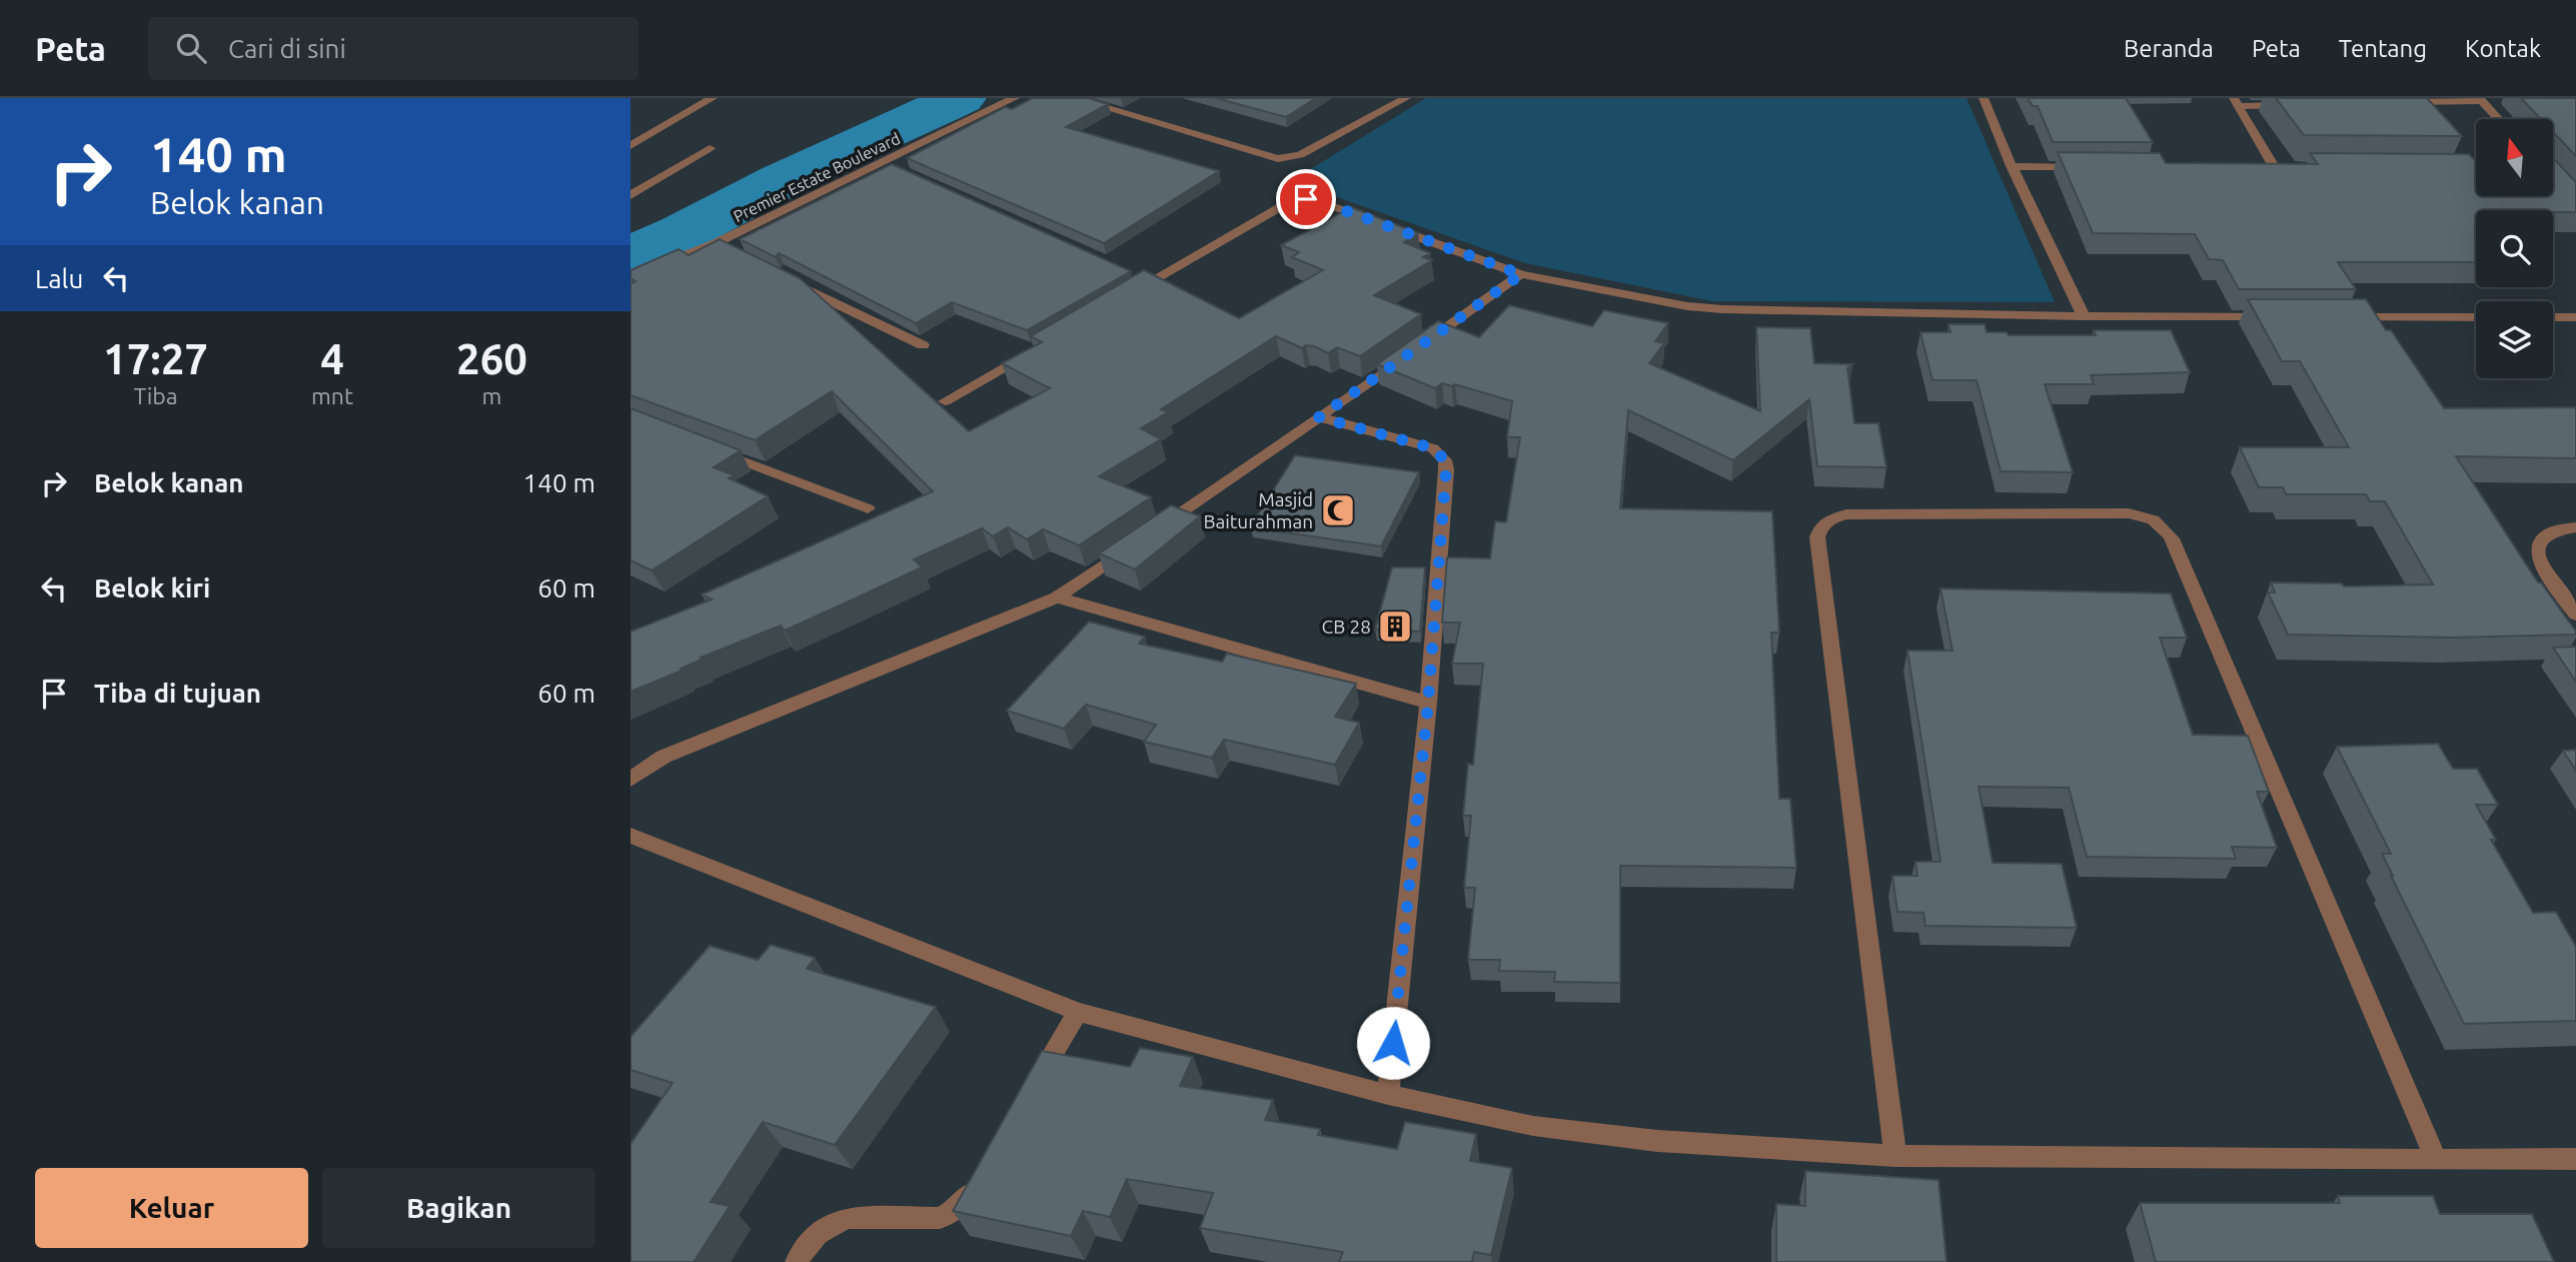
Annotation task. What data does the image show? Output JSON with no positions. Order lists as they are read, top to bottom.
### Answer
{
  "streets": {
    "street": ["Premier Estate Boulevard"]
  },
  "places": {
    "mosque": ["Masjid Baiturahman"],
    "building": ["CB 28"]
  },
  "north": "top",
  "page": {
    "header": "Peta",
    "search": "Cari di sini",
    "nav": [
      "Beranda",
      "Peta",
      "Tentang",
      "Kontak"
    ],
    "turn": ["140 m", "Belok kanan"],
    "then": "Lalu",
    "eta": [
      "17:27",
      "Tiba",
      "4",
      "mnt",
      "260",
      "m"
    ],
    "list": [
      {
        "name": "Belok kanan",
        "value": "140 m"
      },
      {
        "name": "Belok kiri",
        "value": "60 m"
      },
      {
        "name": "Tiba di tujuan",
        "value": "60 m"
      }
    ],
    "buttons": ["Keluar", "Bagikan"]
  }
}
